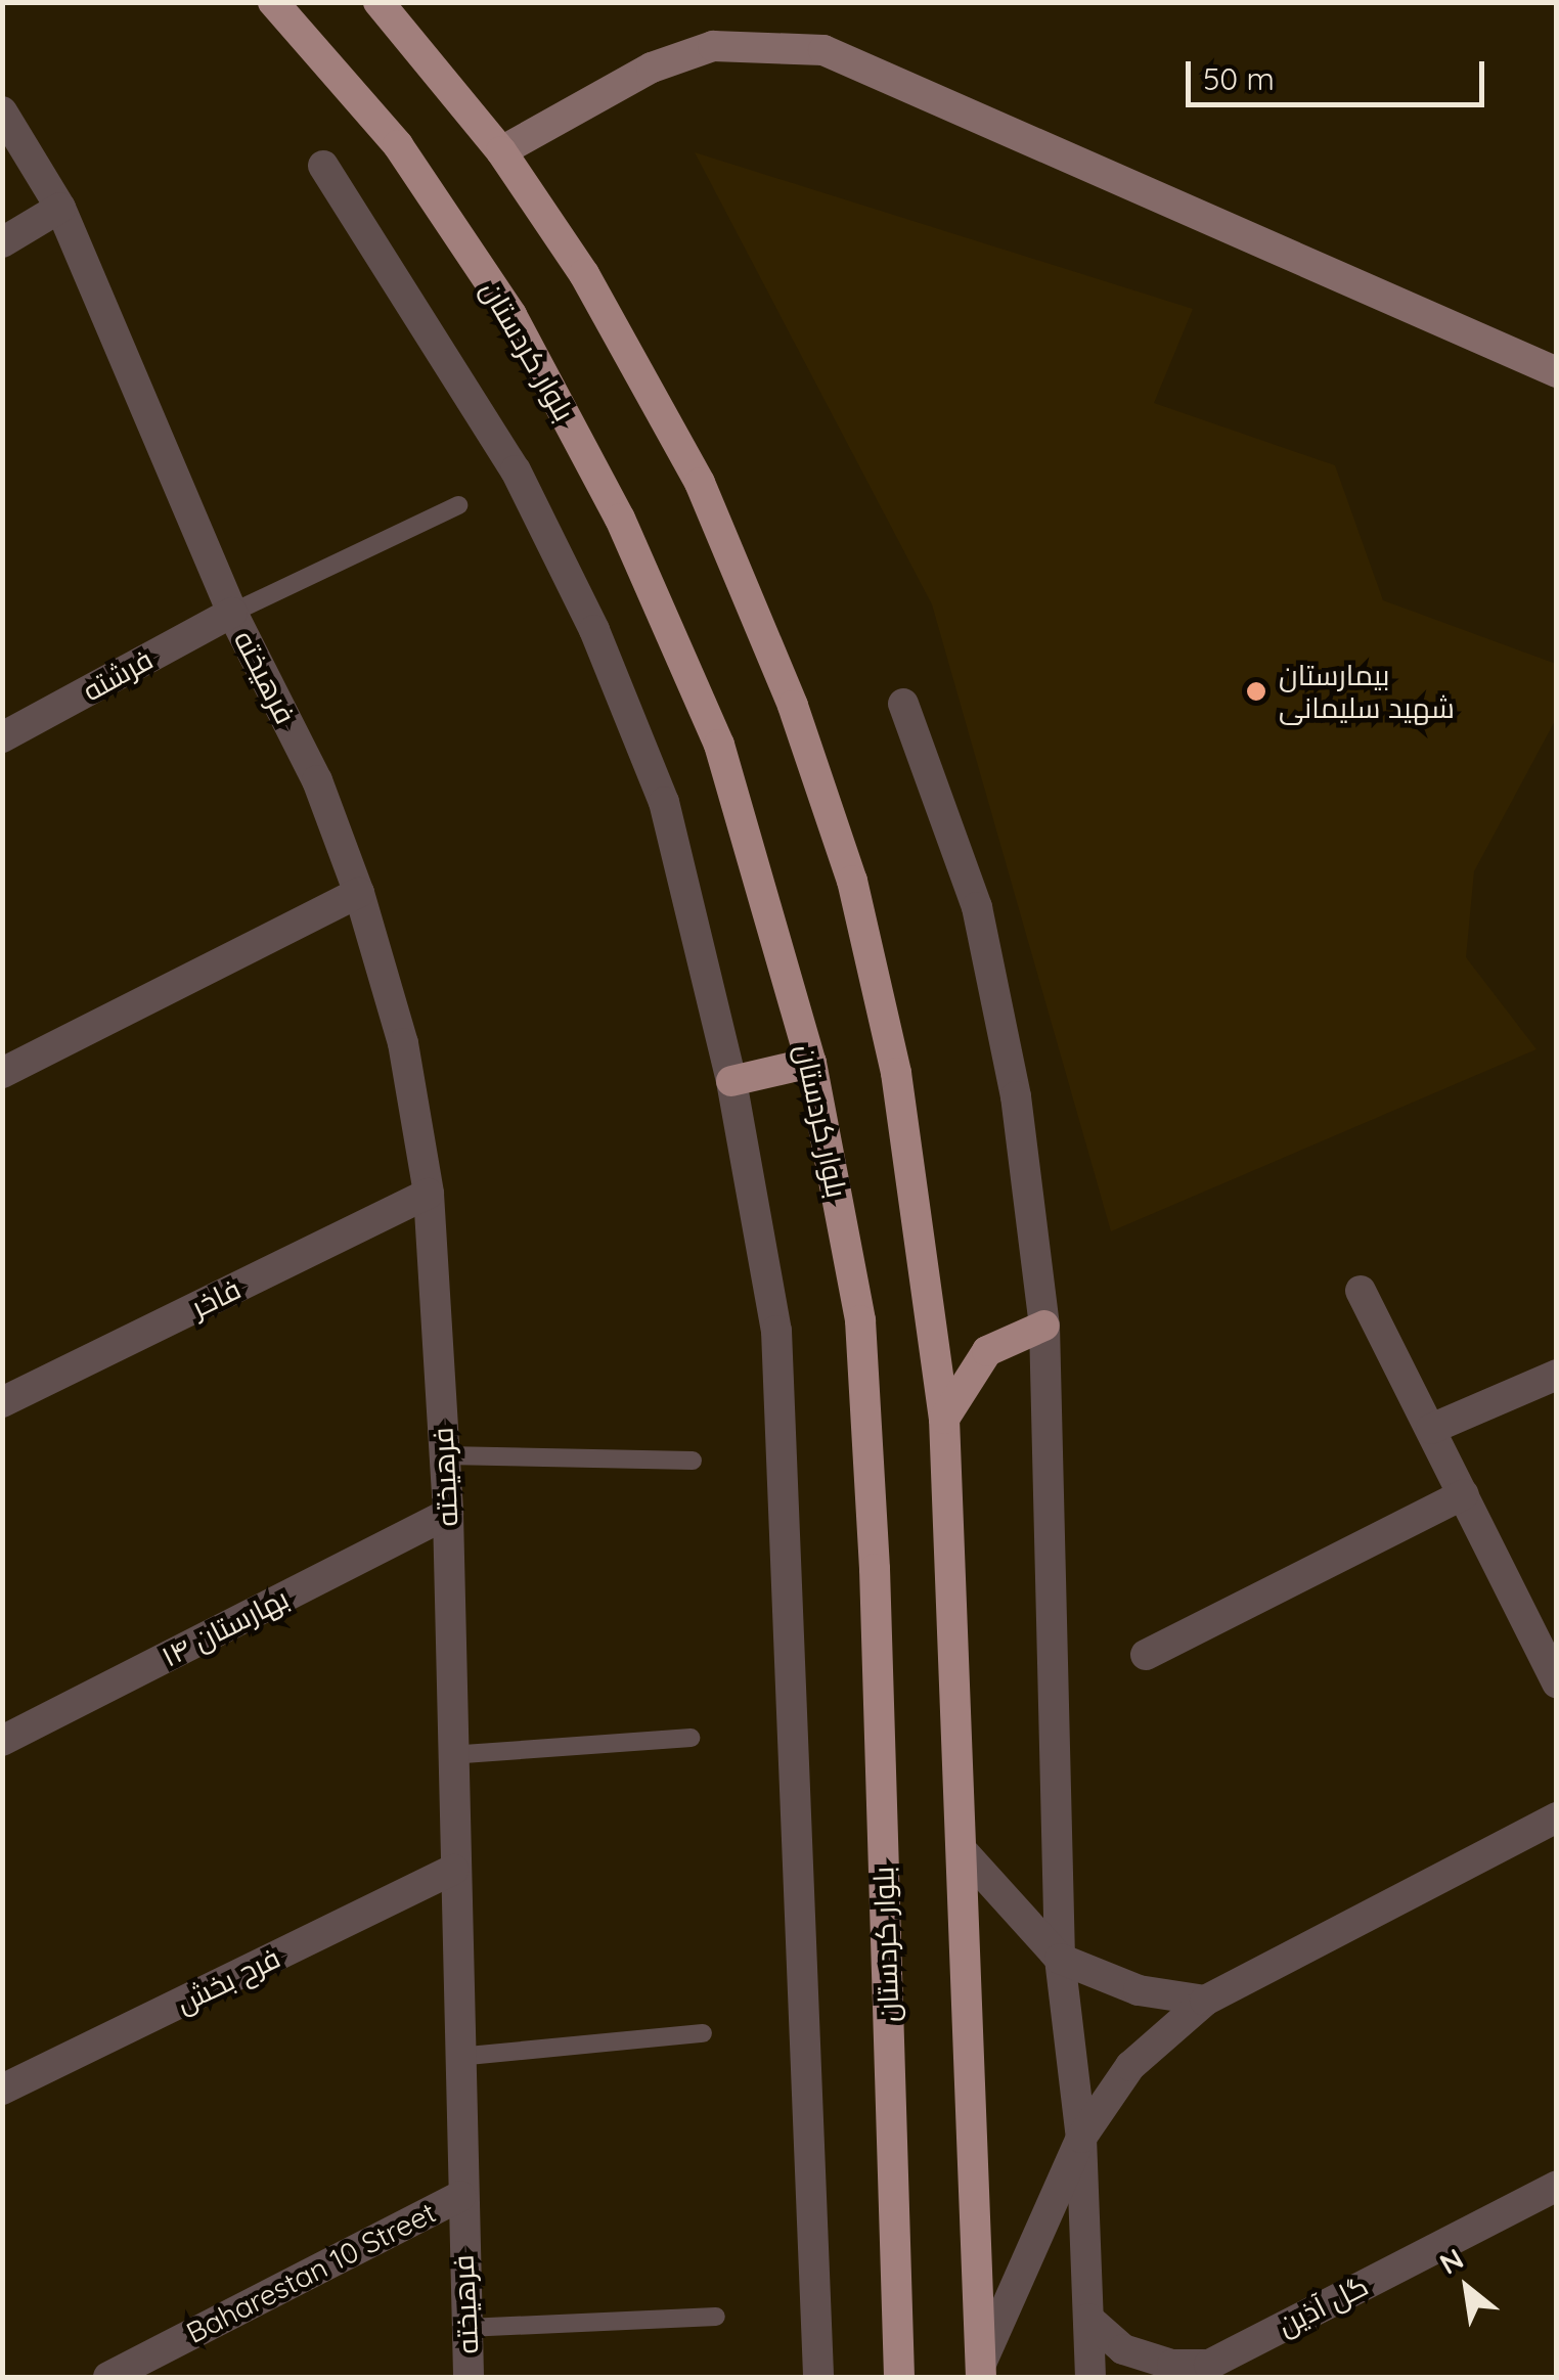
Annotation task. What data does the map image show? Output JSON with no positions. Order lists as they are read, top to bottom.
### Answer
{
  "streets": {
    "main road": ["بلوار کردستان"],
    "street": [
      "فرشته",
      "فرهیخته",
      "فاخر",
      "بهارستان ۱۴",
      "فرح بخش",
      "Baharestan 10 Street",
      "گل آذین"
    ]
  },
  "crossings": [
    ["فرشته", "فرهیخته"],
    ["فرهیخته", "فاخر"],
    ["فرهیخته", "بهارستان ۱۴"],
    ["فرهیخته", "فرح بخش"],
    ["فرهیخته", "Baharestan 10 Street"]
  ],
  "places": ["بیمارستان شهید سلیمانی"],
  "scale_bar": "50 m",
  "north": "top left"
}
